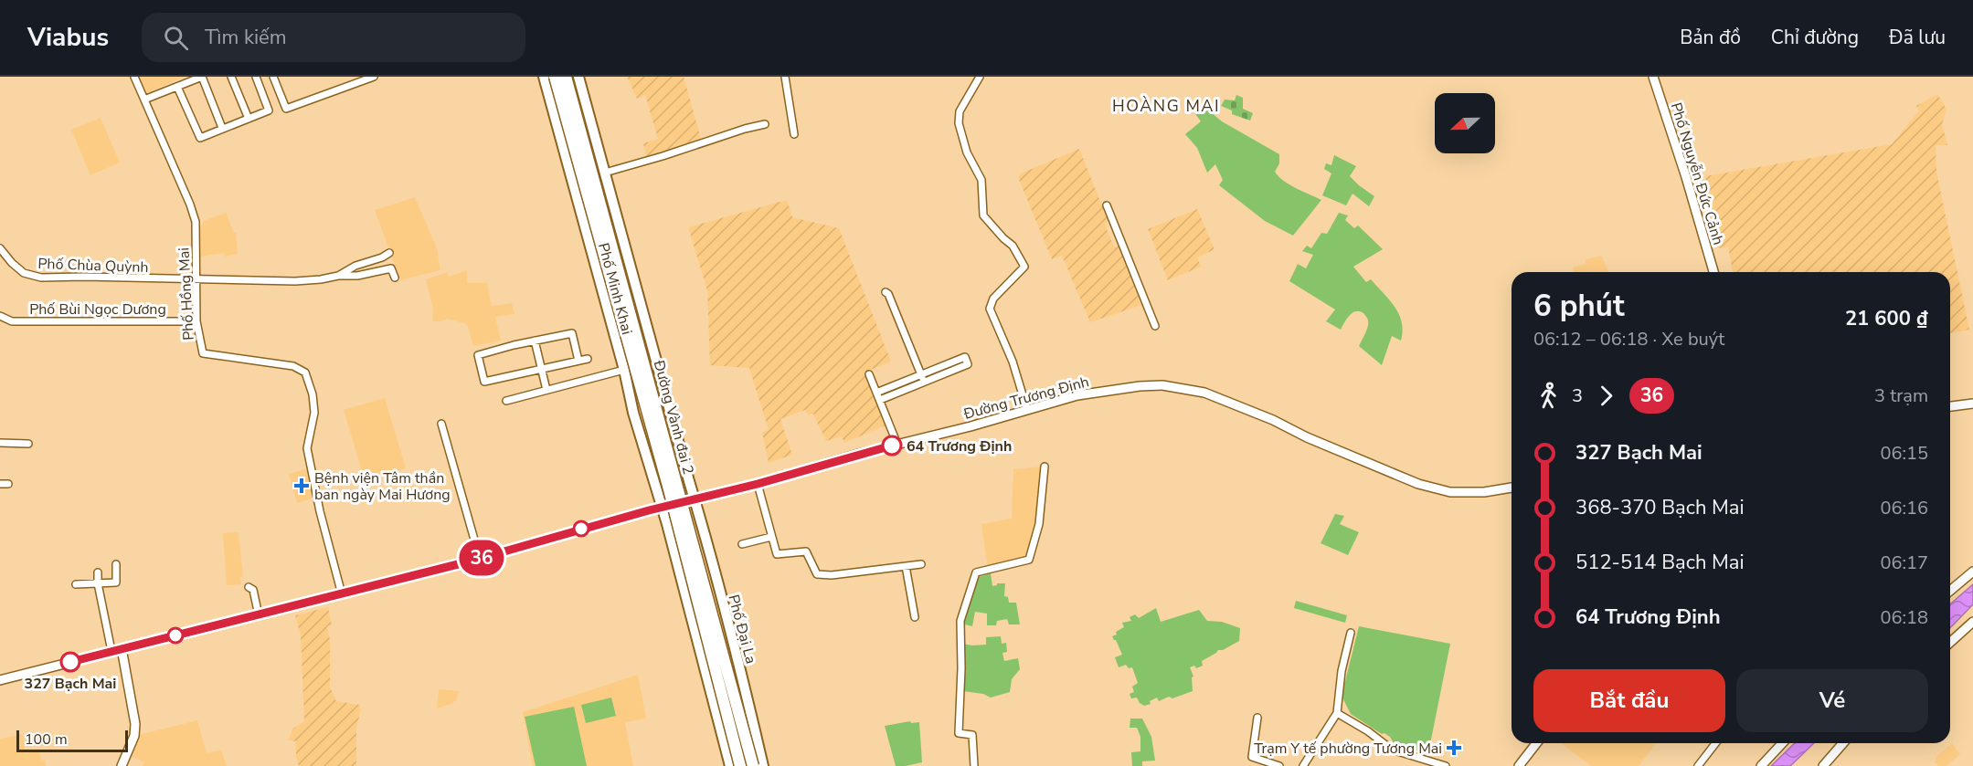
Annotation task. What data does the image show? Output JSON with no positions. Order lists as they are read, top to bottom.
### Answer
{
  "streets": {
    "highway": ["Đường Vành đai 2"],
    "main road": [
      "Phố Nguyễn Đức Cảnh",
      "Phố Minh Khai",
      "Đường Trương Định",
      "Phố Đại La"
    ],
    "street": ["Phố Chùa Quỳnh", "Phố Hồng Mai", "Phố Bùi Ngọc Dương"]
  },
  "crossings": [
    ["Phố Chùa Quỳnh", "Phố Hồng Mai"],
    ["Phố Minh Khai", "Đường Trương Định"],
    ["Phố Minh Khai", "Đường Vành đai 2"],
    ["Phố Minh Khai", "Phố Đại La"],
    ["Phố Hồng Mai", "Phố Bùi Ngọc Dương"],
    ["Phố Hồng Mai", "Đường Trương Định"],
    ["Đường Trương Định", "Phố Đại La"]
  ],
  "districts": ["HOÀNG MAI"],
  "places": {
    "other": ["64 Trương Định", "327 Bạch Mai"],
    "health": ["Bệnh viện Tâm thần ban ngày Mai Hương", "Trạm Y tế phường Tương Mai"]
  },
  "lines": ["bus line 36"],
  "scale_bar": "100 m",
  "north": "left",
  "page": {
    "header": "Viabus",
    "search": "Tìm kiếm",
    "nav": ["Bản đồ", "Chỉ đường", "Đã lưu"],
    "on_map": "36",
    "heading": ["6 phút", "06:12 – 06:18 · Xe buýt", "21 600 ₫"],
    "legs": ["3", "36", "3 trạm"],
    "list": [
      {
        "name": "327 Bạch Mai",
        "value": "06:15"
      },
      {
        "name": "368-370 Bạch Mai",
        "value": "06:16"
      },
      {
        "name": "512-514 Bạch Mai",
        "value": "06:17"
      },
      {
        "name": "64 Trương Định",
        "value": "06:18"
      }
    ],
    "buttons": ["Bắt đầu", "Vé"],
    "scale": "100 m"
  }
}
